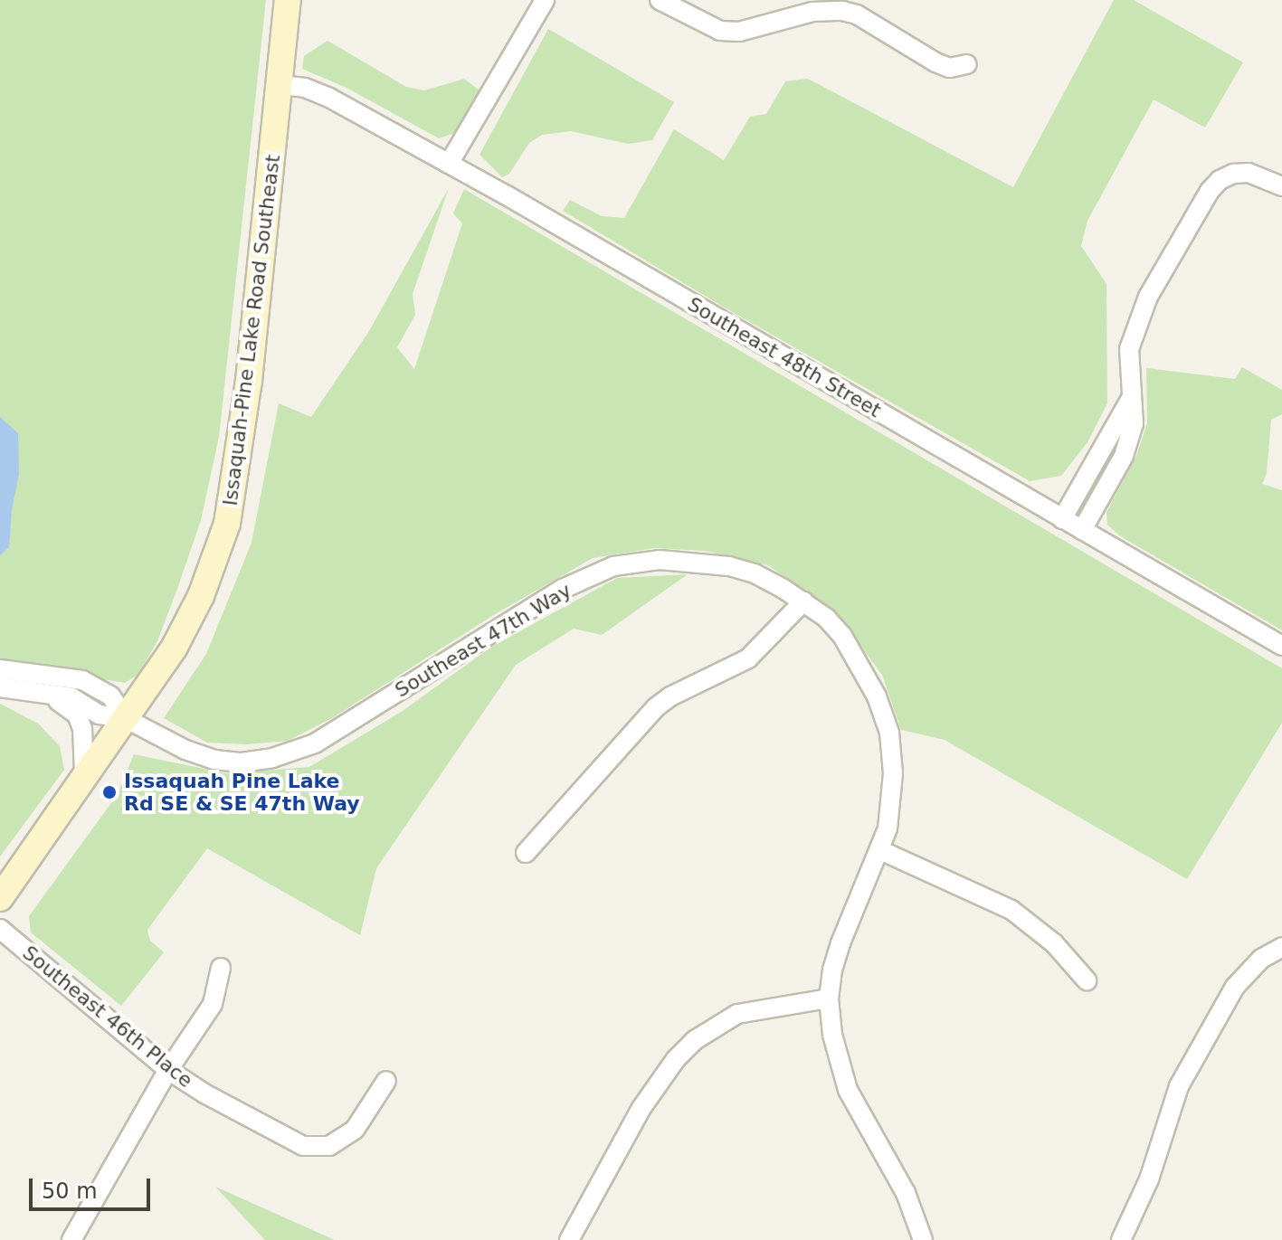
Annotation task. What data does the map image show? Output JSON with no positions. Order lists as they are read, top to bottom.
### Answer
{
  "streets": {
    "main road": ["Issaquah-Pine Lake Road Southeast"],
    "street": ["Southeast 48th Street", "Southeast 47th Way", "Southeast 46th Place"]
  },
  "crossings": [
    ["Issaquah-Pine Lake Road Southeast", "Southeast 48th Street"],
    ["Issaquah-Pine Lake Road Southeast", "Southeast 47th Way"]
  ],
  "places": ["Issaquah Pine Lake Rd SE & SE 47th Way"],
  "scale_bar": "50 m"
}
